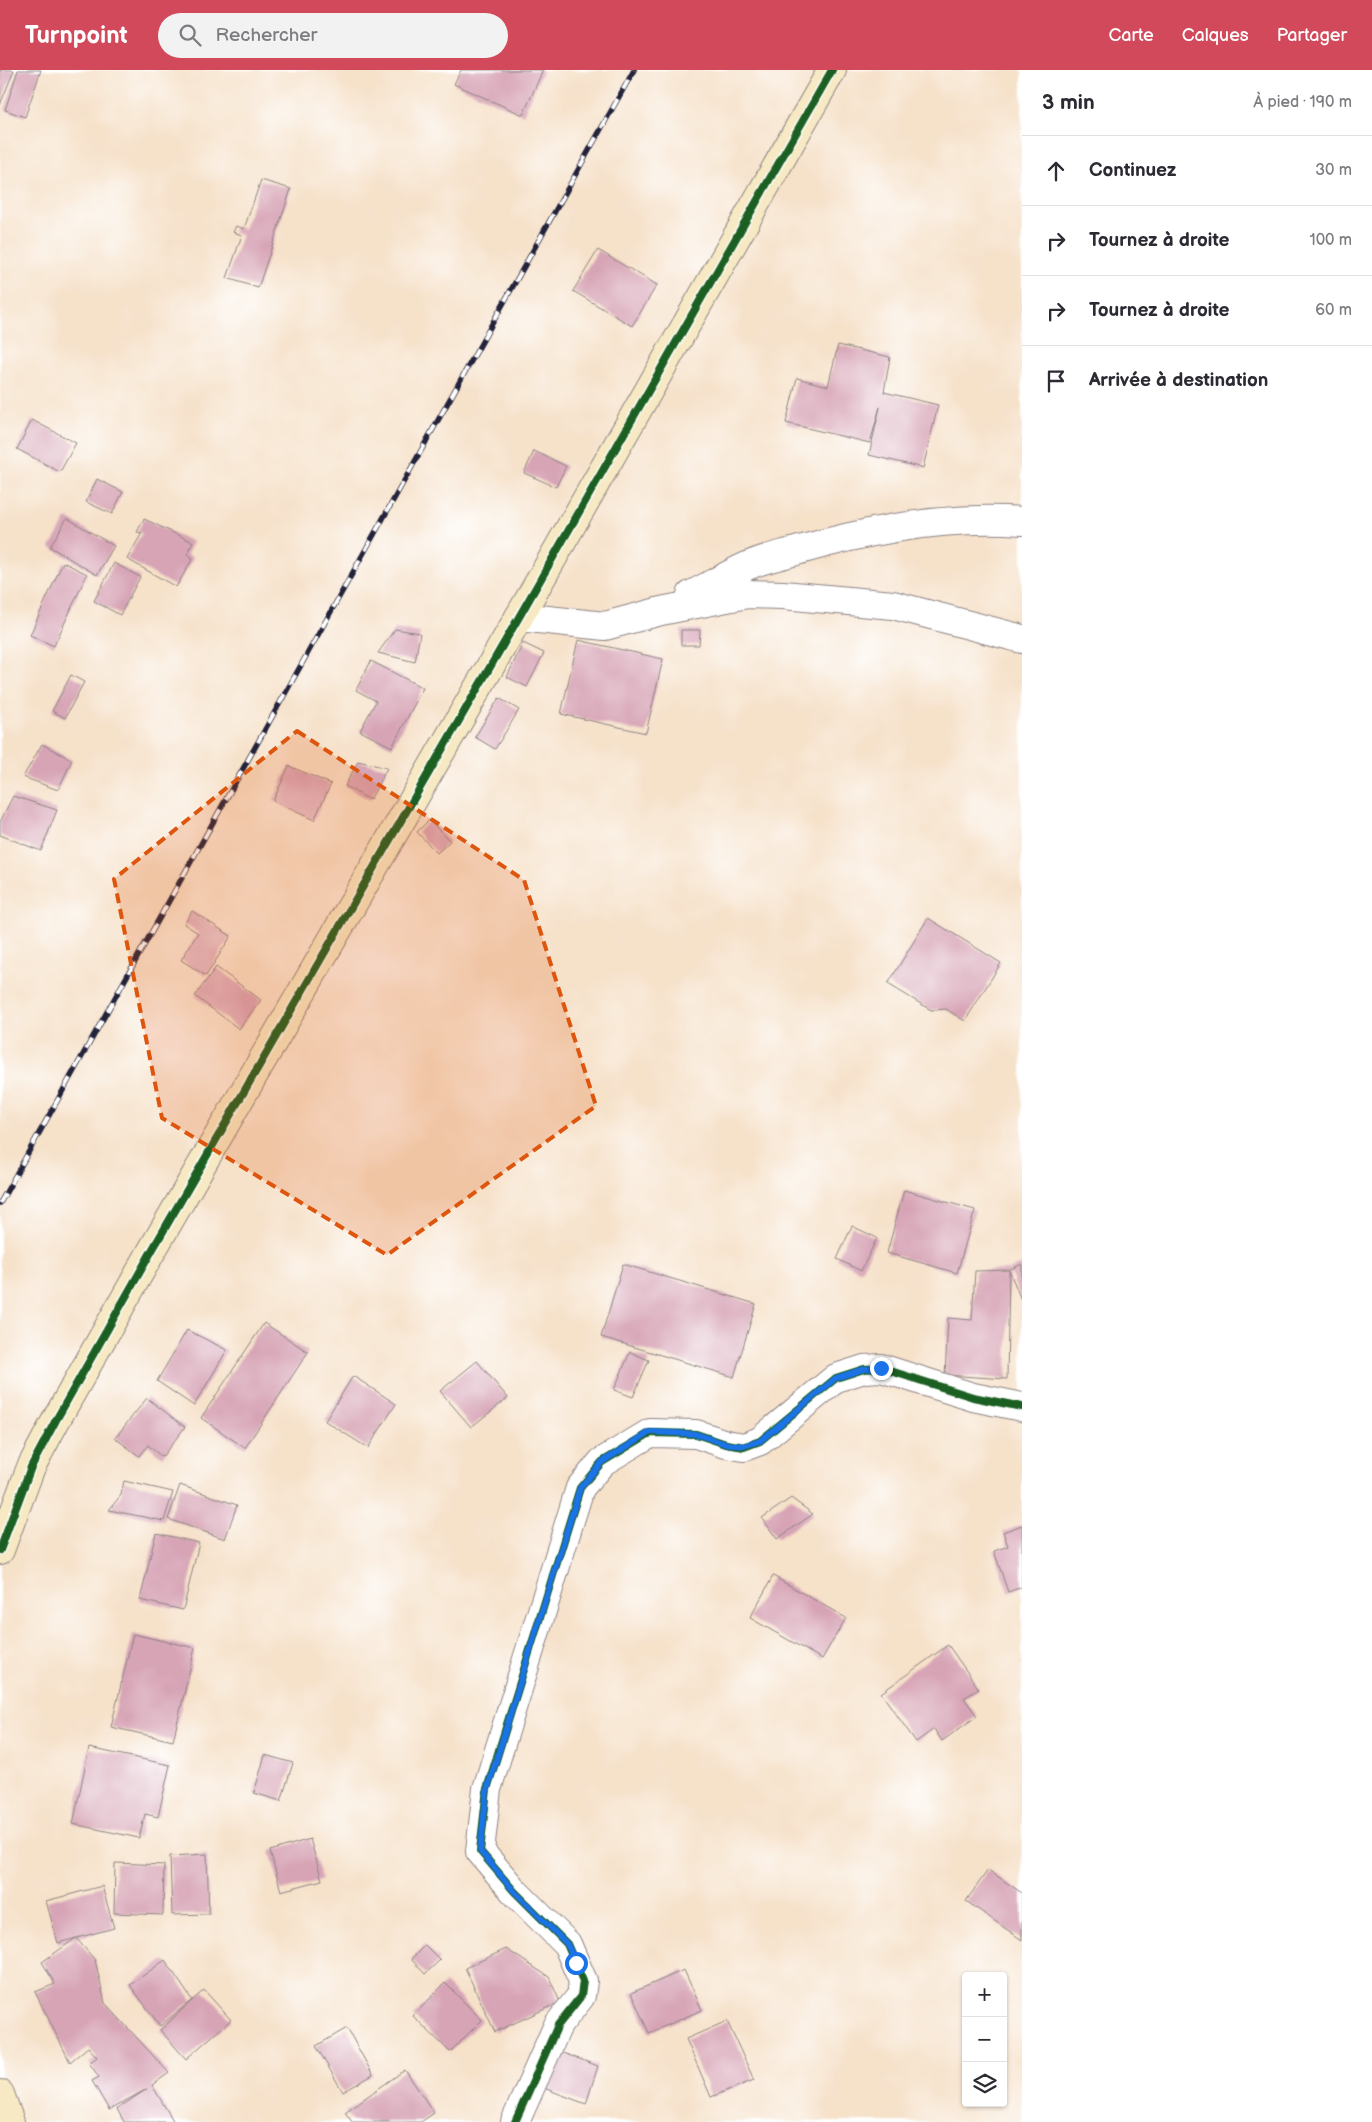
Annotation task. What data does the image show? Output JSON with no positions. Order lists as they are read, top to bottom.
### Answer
{
  "page": {
    "header": "Turnpoint",
    "search": "Rechercher",
    "nav": ["Carte", "Calques", "Partager"],
    "heading": ["3 min", "À pied · 190 m"],
    "list": [
      ["Continuez", "30 m"],
      ["Tournez à droite", "100 m"],
      ["Tournez à droite", "60 m"],
      "Arrivée à destination"
    ],
    "map_buttons": ["+", "−"]
  }
}
